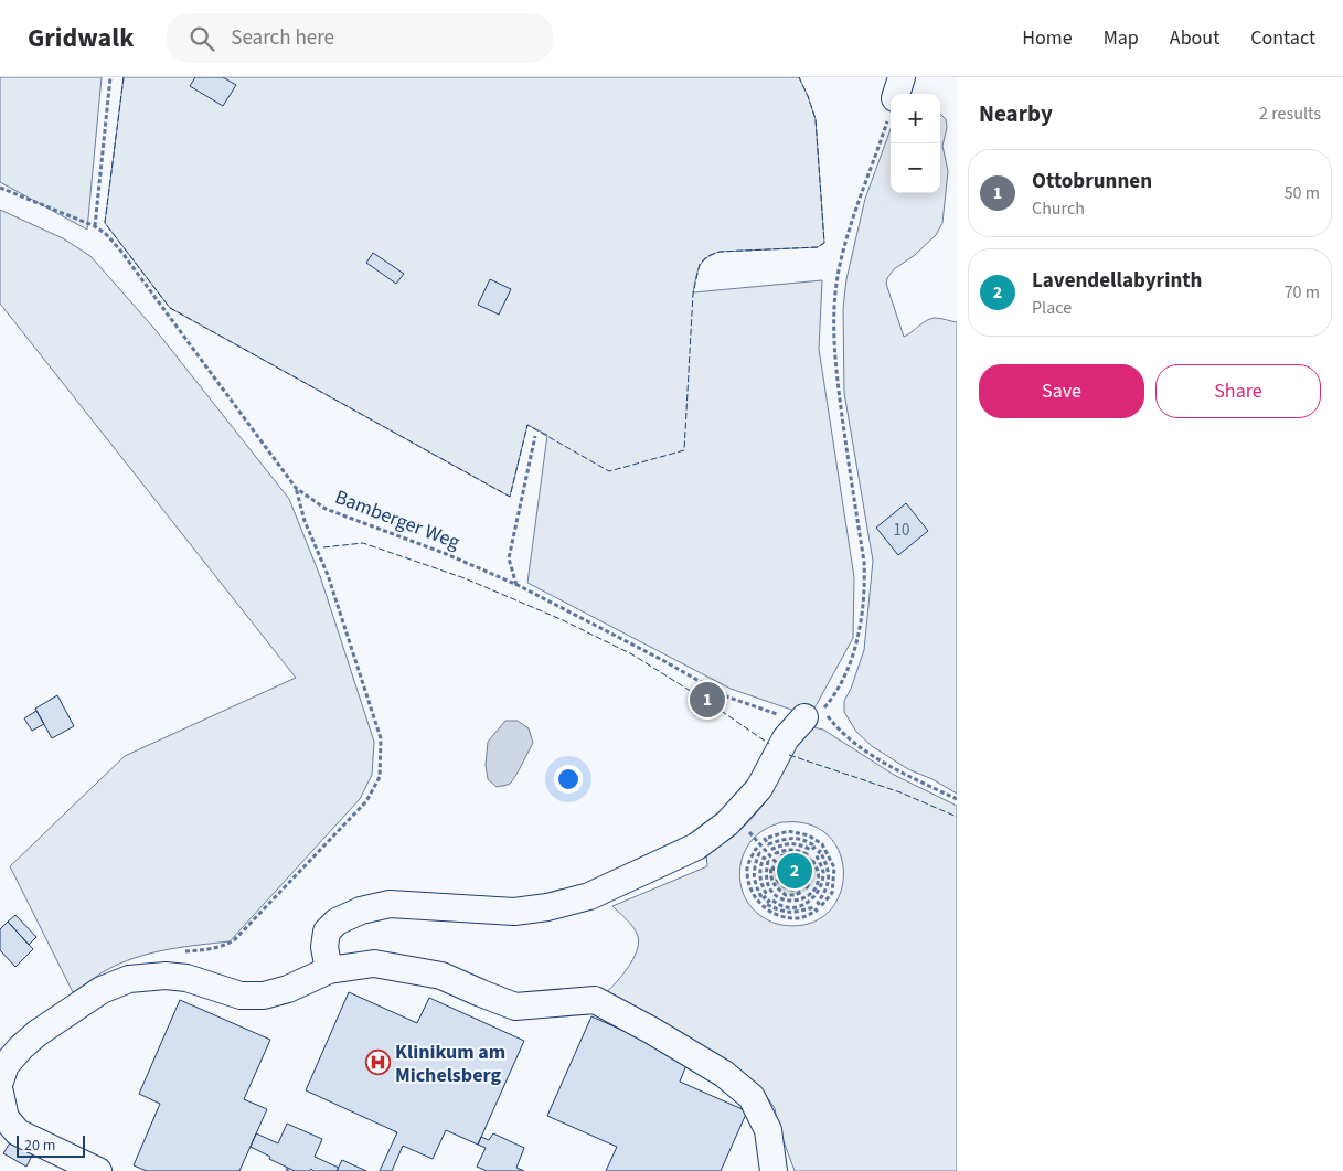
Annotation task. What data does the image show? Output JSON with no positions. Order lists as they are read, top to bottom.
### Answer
{
  "streets": {
    "path": ["Bamberger Weg"]
  },
  "places": {
    "hospital": ["Klinikum am Michelsberg"]
  },
  "house_numbers": ["10"],
  "scale_bar": "20 m",
  "page": {
    "header": "Gridwalk",
    "search": "Search here",
    "nav": [
      "Home",
      "Map",
      "About",
      "Contact"
    ],
    "heading": ["Nearby", "2 results"],
    "map_buttons": ["+", "−"],
    "list": [
      {
        "mark": "1",
        "name": "Ottobrunnen",
        "note": "Church",
        "value": "50 m"
      },
      {
        "mark": "2",
        "name": "Lavendellabyrinth",
        "note": "Place",
        "value": "70 m"
      }
    ],
    "buttons": ["Save", "Share"],
    "pins": ["1", "2"],
    "scale": "20 m"
  }
}
